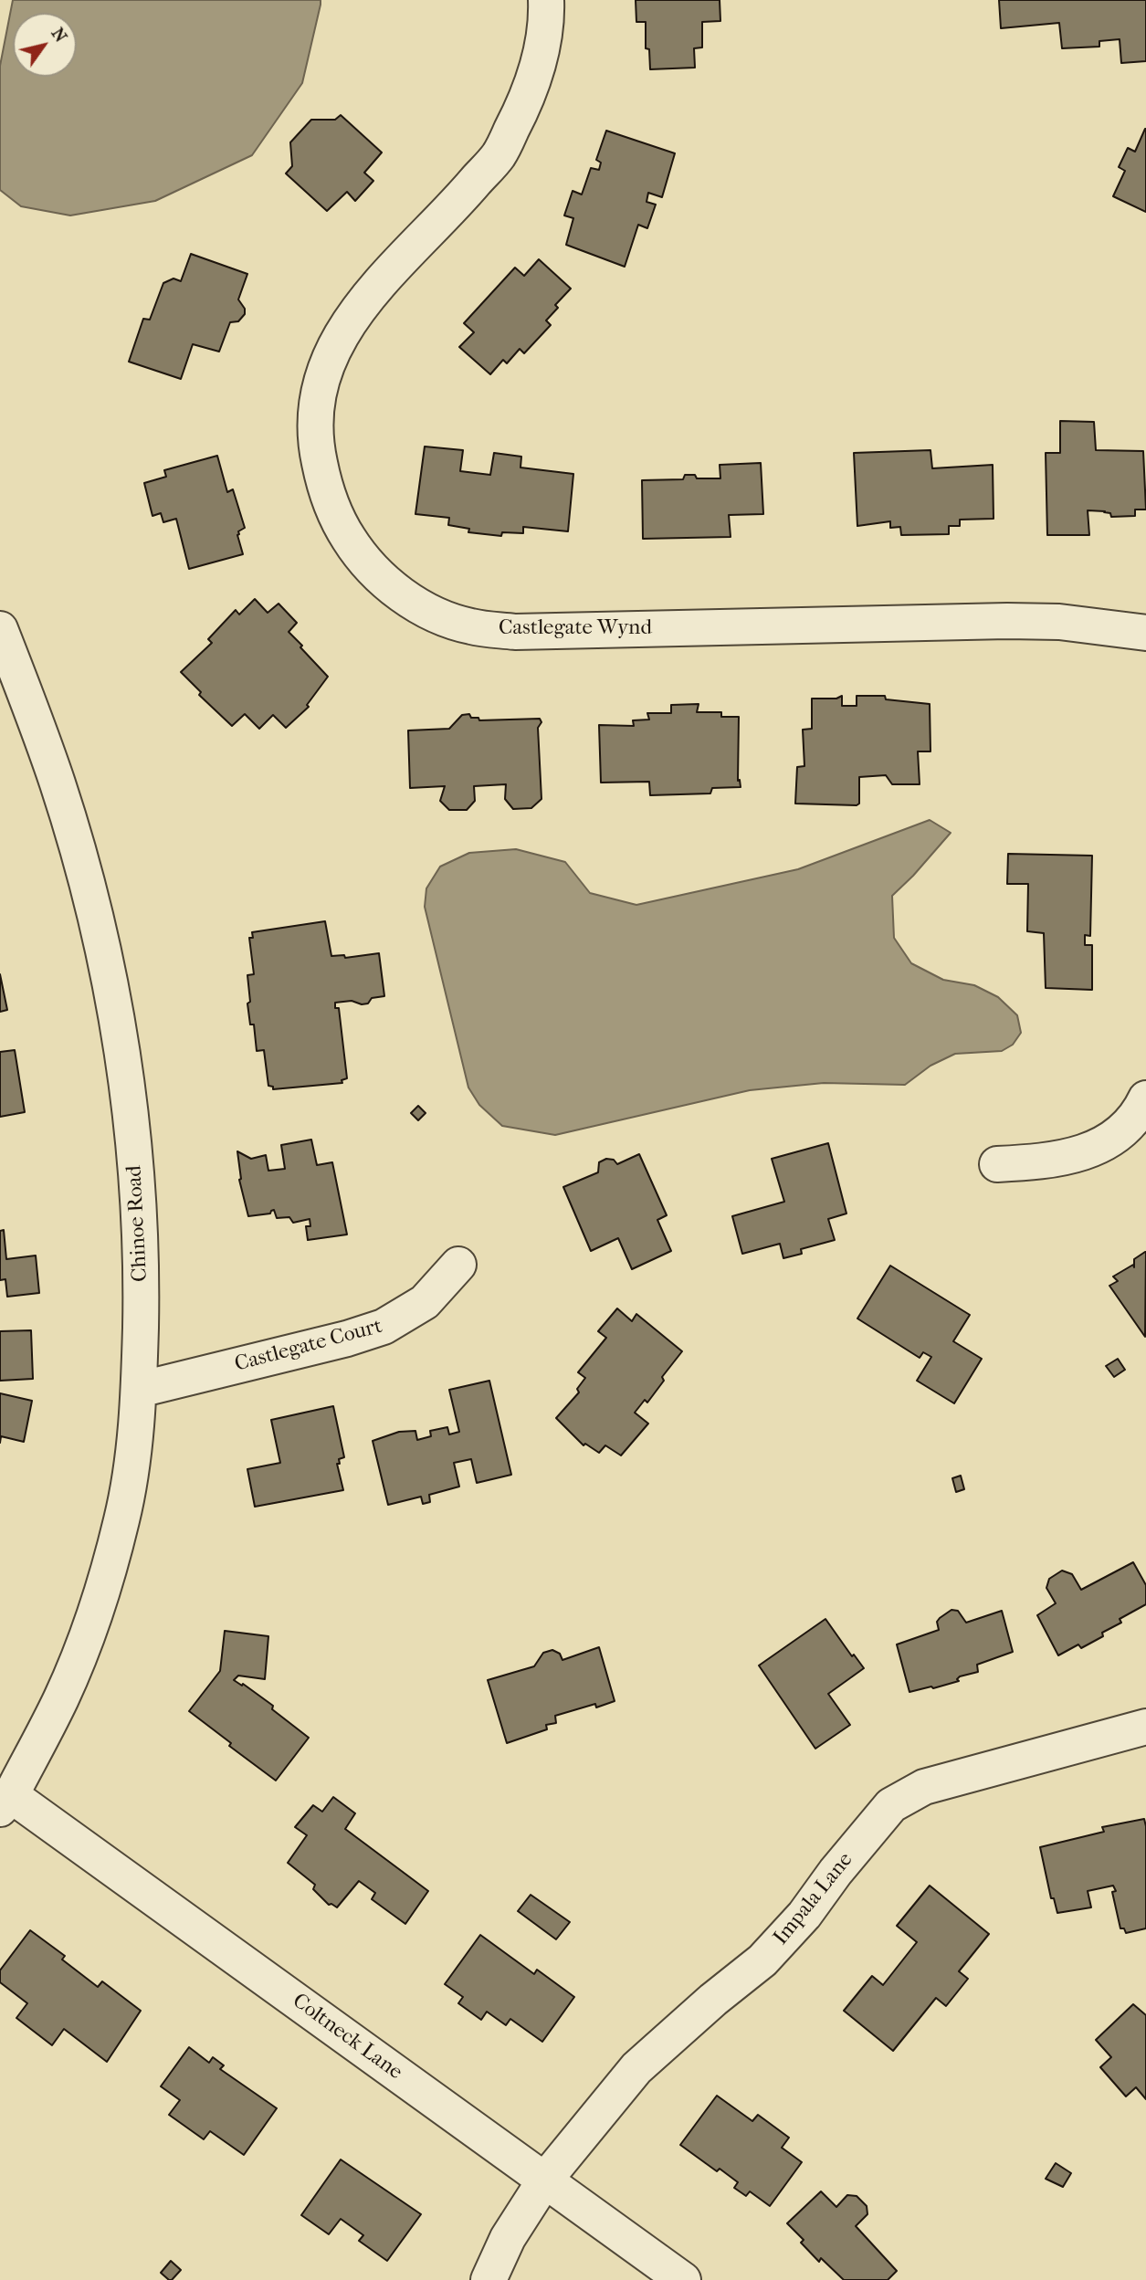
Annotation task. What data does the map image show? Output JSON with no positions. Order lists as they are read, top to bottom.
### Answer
{
  "streets": {
    "street": [
      "Castlegate Wynd",
      "Chinoe Road",
      "Castlegate Court",
      "Impala Lane",
      "Coltneck Lane"
    ]
  },
  "crossings": [
    ["Chinoe Road", "Castlegate Court"],
    ["Chinoe Road", "Coltneck Lane"],
    ["Impala Lane", "Coltneck Lane"]
  ],
  "north": "top right"
}
